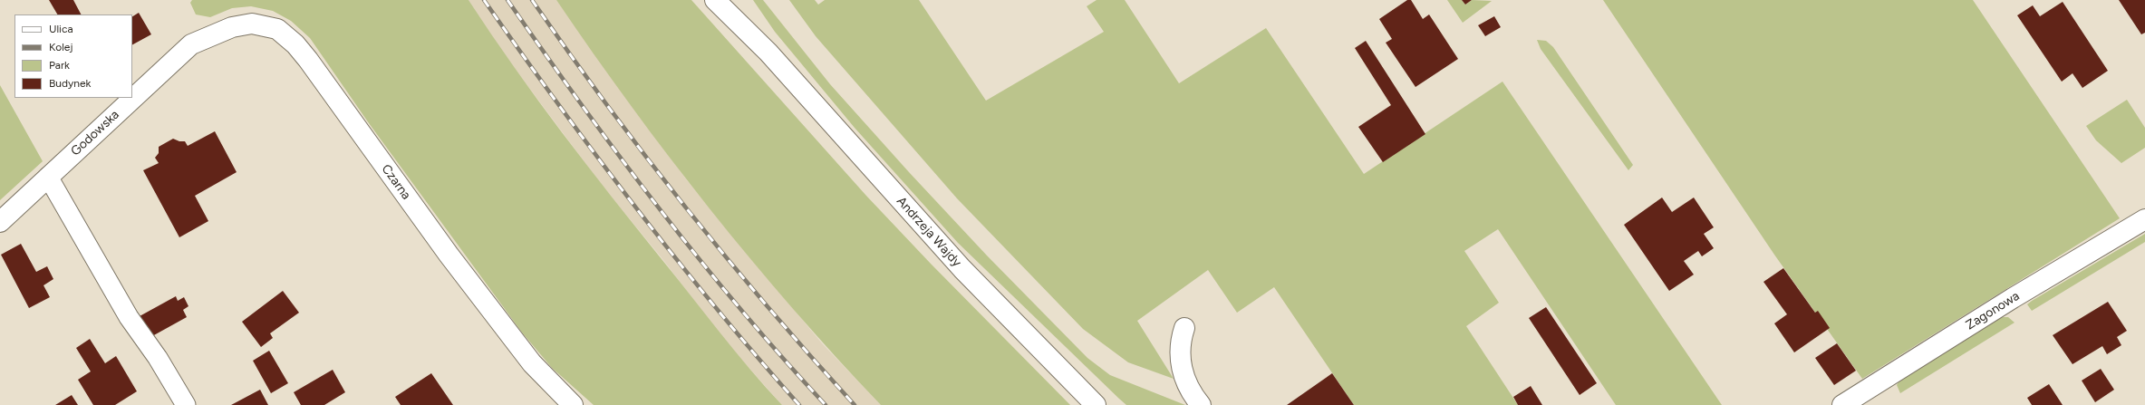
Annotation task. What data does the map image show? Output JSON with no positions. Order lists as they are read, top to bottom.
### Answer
{
  "streets": {
    "street": [
      "Godowska",
      "Czarna",
      "Andrzeja Wajdy",
      "Zagonowa"
    ]
  },
  "crossings": [
    ["Godowska", "Czarna"]
  ],
  "legend": [
    "Ulica",
    "Kolej",
    "Park",
    "Budynek"
  ]
}
